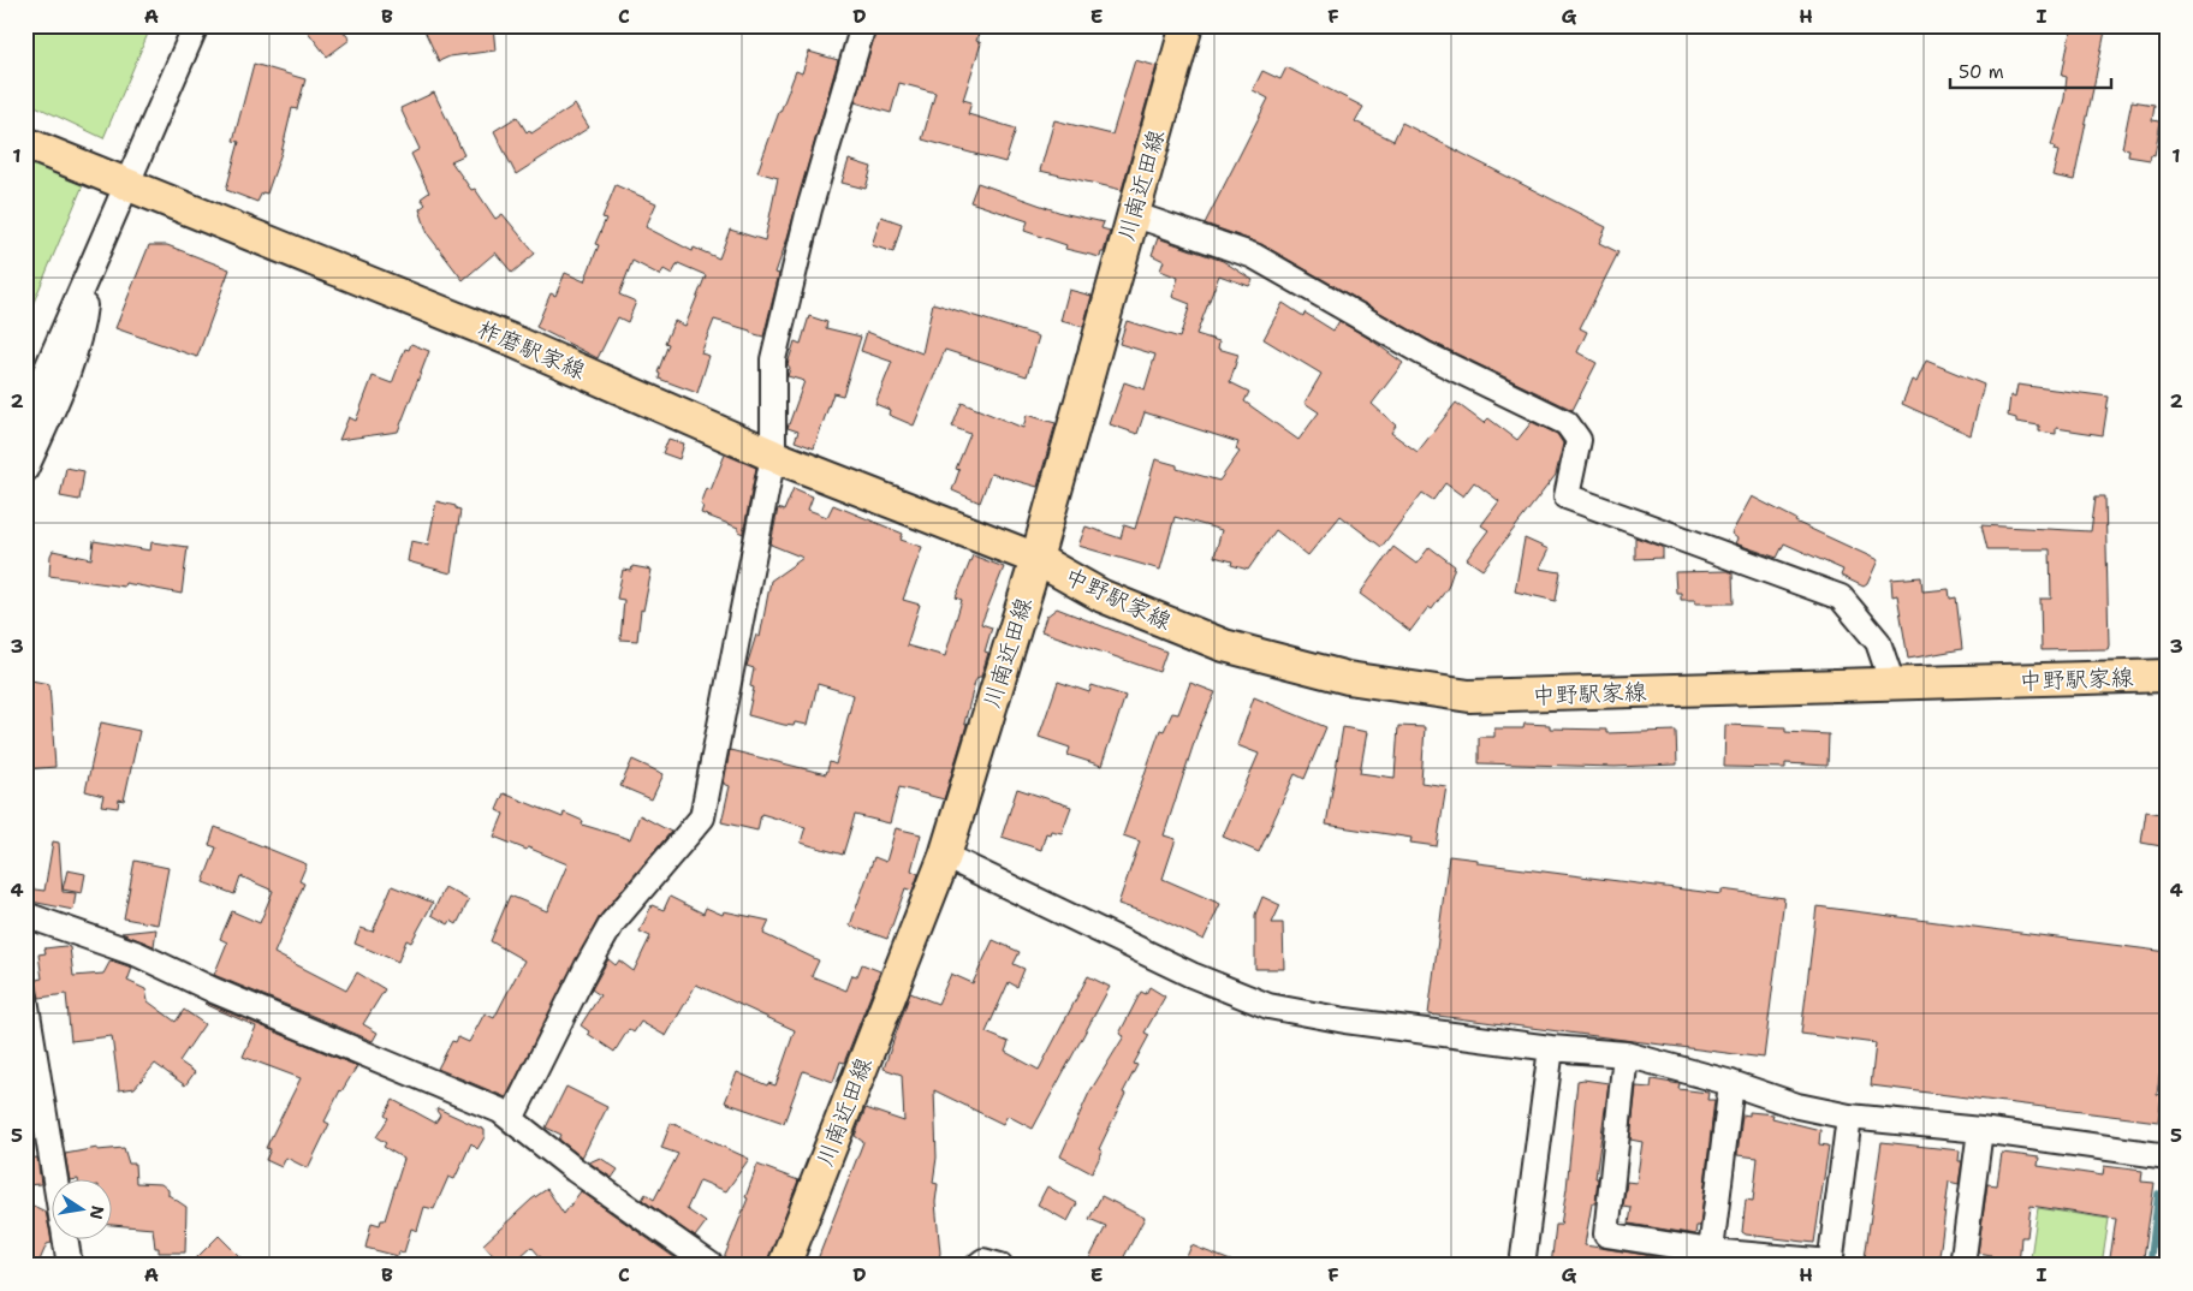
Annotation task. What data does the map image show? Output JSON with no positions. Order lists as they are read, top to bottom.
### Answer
{
  "streets": {
    "main road": ["川南近田線", "柞磨駅家線", "中野駅家線"]
  },
  "crossings": [
    ["川南近田線", "柞磨駅家線"],
    ["川南近田線", "中野駅家線"],
    ["柞磨駅家線", "中野駅家線"]
  ],
  "scale_bar": "50 m",
  "north": "right",
  "grid": {
    "columns": [
      "A",
      "B",
      "C",
      "D",
      "E",
      "F",
      "G",
      "H",
      "I"
    ],
    "rows": [
      "1",
      "2",
      "3",
      "4",
      "5"
    ]
  }
}
